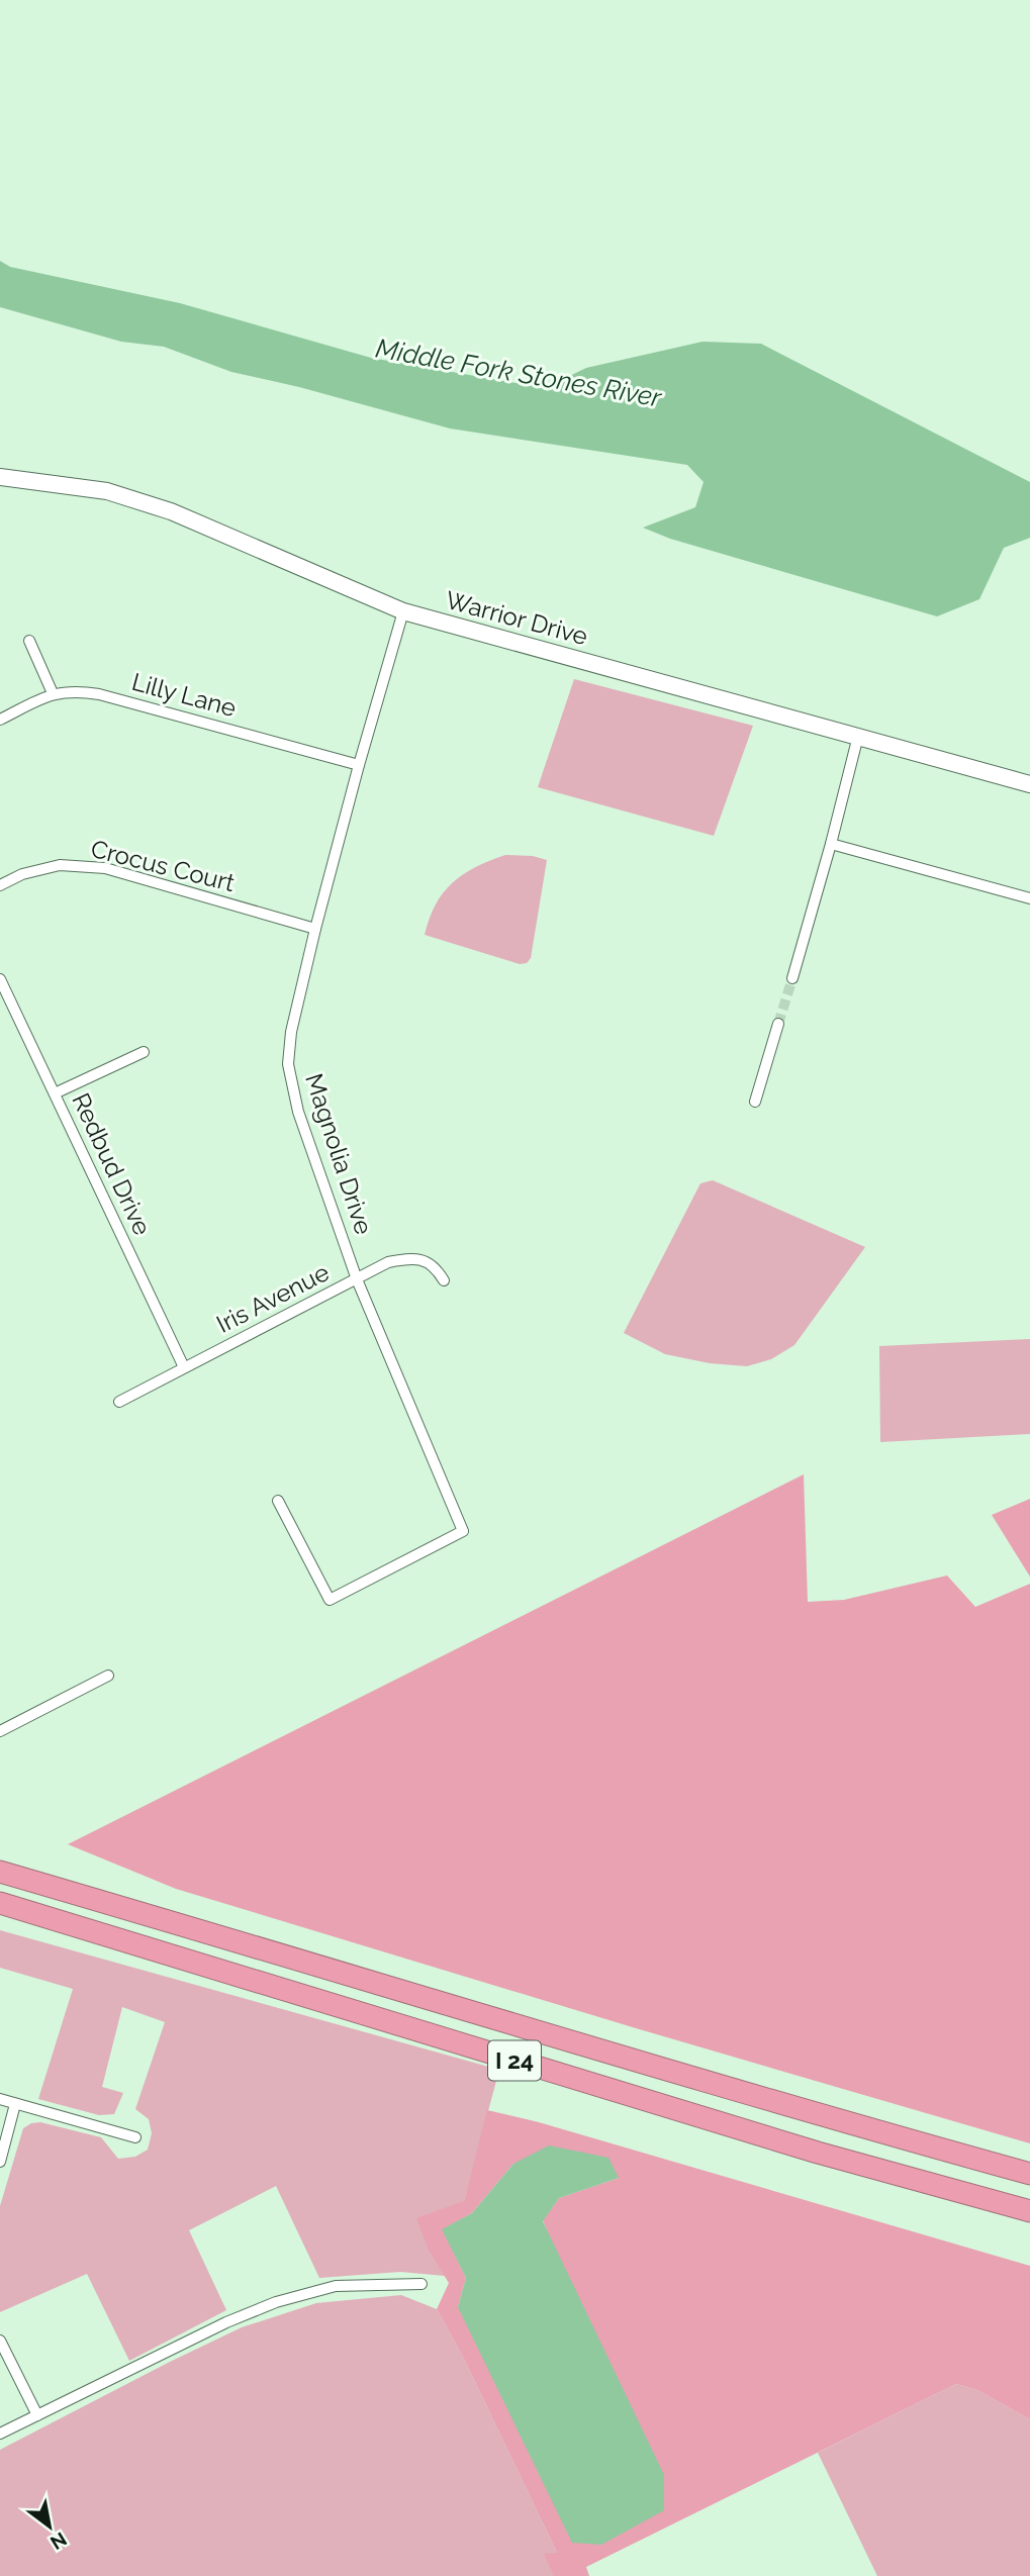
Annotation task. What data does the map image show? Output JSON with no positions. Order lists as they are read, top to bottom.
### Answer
{
  "streets": {
    "highway": ["I 24"],
    "street": [
      "Warrior Drive",
      "Lilly Lane",
      "Crocus Court",
      "Magnolia Drive",
      "Redbud Drive",
      "Iris Avenue"
    ]
  },
  "crossings": [
    ["Warrior Drive", "Magnolia Drive"],
    ["Lilly Lane", "Magnolia Drive"],
    ["Crocus Court", "Magnolia Drive"],
    ["Magnolia Drive", "Iris Avenue"],
    ["Redbud Drive", "Iris Avenue"]
  ],
  "water": ["Middle Fork Stones River"],
  "north": "bottom right"
}
